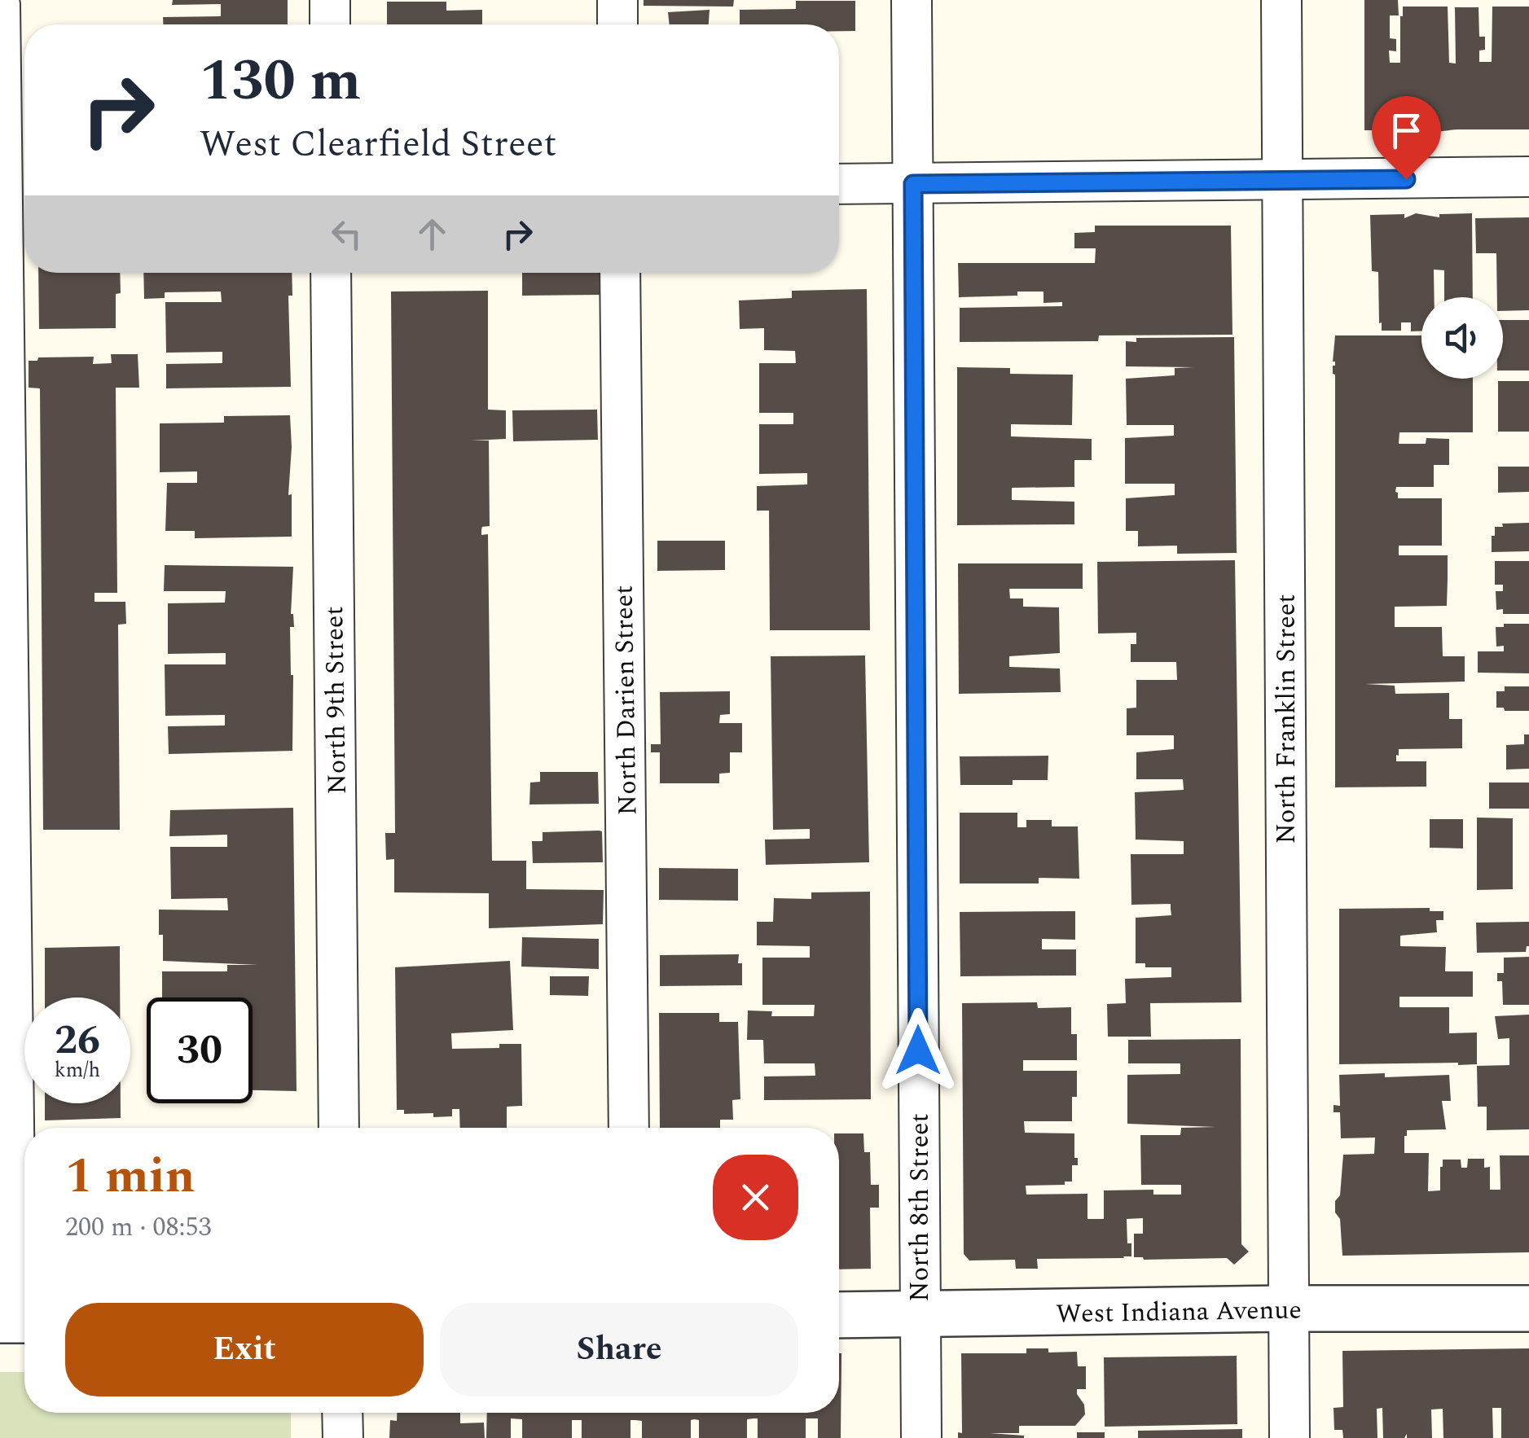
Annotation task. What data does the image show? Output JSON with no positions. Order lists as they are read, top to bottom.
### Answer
{
  "streets": {
    "street": [
      "North 9th Street",
      "North Darien Street",
      "North Franklin Street",
      "North 8th Street",
      "West Indiana Avenue"
    ]
  },
  "crossings": [
    ["North Franklin Street", "West Indiana Avenue"],
    ["North 8th Street", "West Indiana Avenue"]
  ],
  "page": {
    "turn": ["130 m", "West Clearfield Street"],
    "speed": "26 km/h",
    "limit": "30",
    "heading": ["1 min", "200 m · 08:53"],
    "buttons": ["Exit", "Share"]
  }
}
